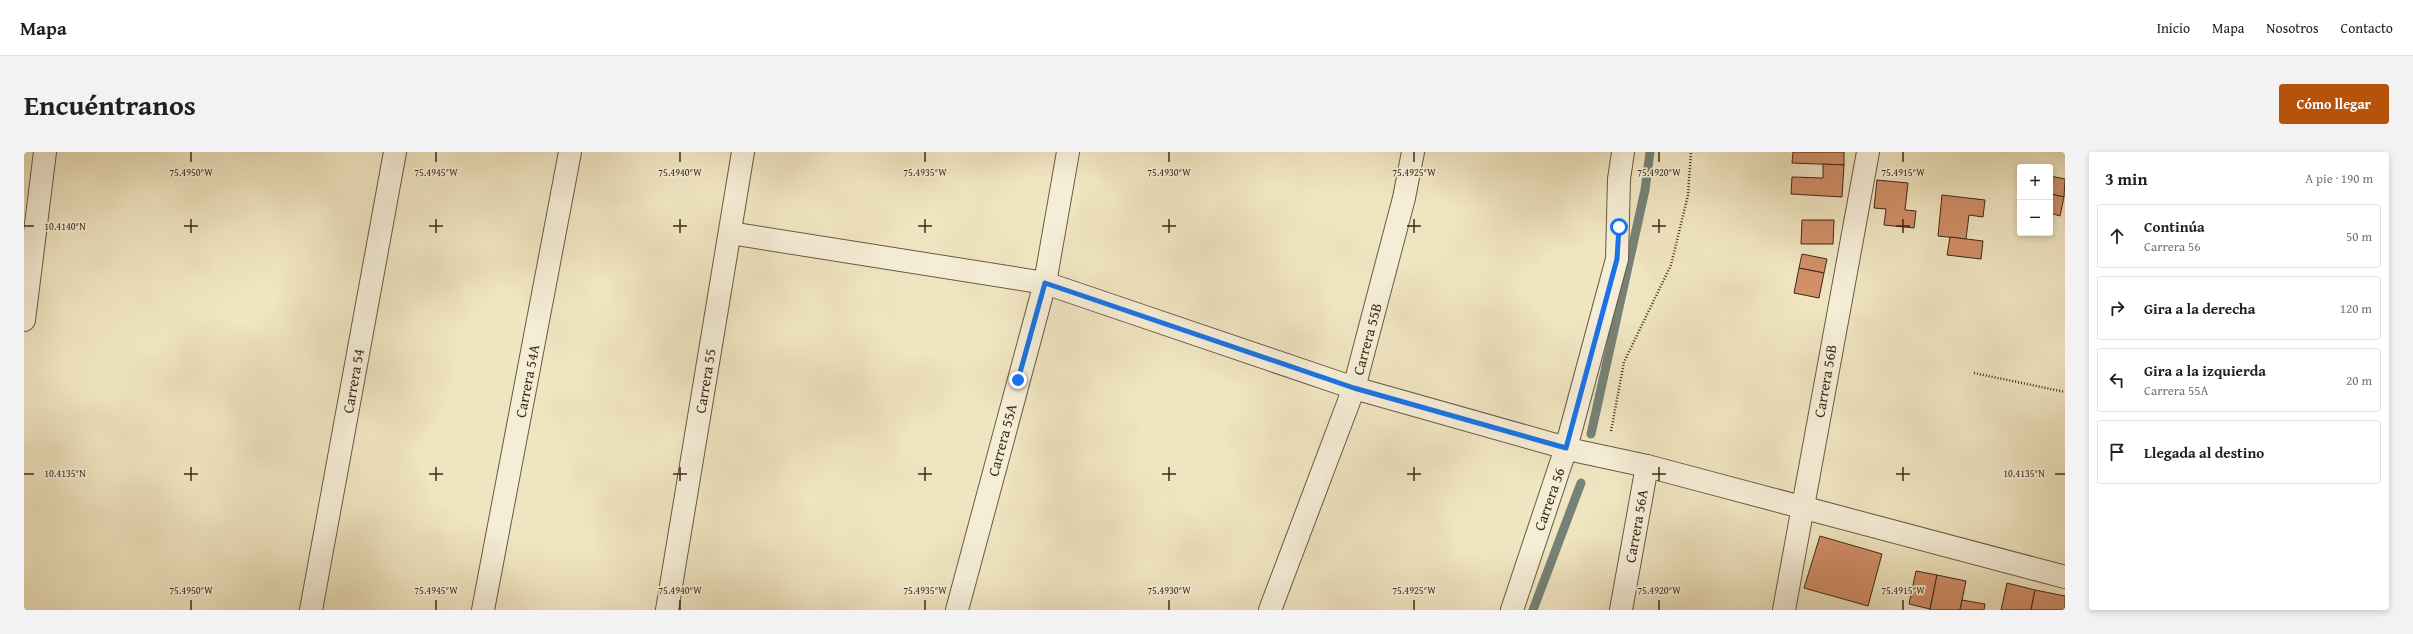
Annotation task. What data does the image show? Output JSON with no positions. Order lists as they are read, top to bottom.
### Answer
{
  "streets": {
    "street": [
      "Carrera 55B",
      "Carrera 54",
      "Carrera 54A",
      "Carrera 55",
      "Carrera 56B",
      "Carrera 55A",
      "Carrera 56",
      "Carrera 56A"
    ]
  },
  "page": {
    "header": "Mapa",
    "nav": [
      "Inicio",
      "Mapa",
      "Nosotros",
      "Contacto"
    ],
    "title": "Encuéntranos",
    "buttons": "Cómo llegar",
    "heading": ["3 min", "A pie · 190 m"],
    "map_buttons": ["+", "−"],
    "list": [
      ["Continúa", "Carrera 56", "50 m"],
      ["Gira a la derecha", "120 m"],
      ["Gira a la izquierda", "Carrera 55A", "20 m"],
      "Llegada al destino"
    ]
  },
  "coordinates": [
    "75.4950°W",
    "75.4945°W",
    "75.4940°W",
    "75.4935°W",
    "75.4930°W",
    "75.4925°W",
    "75.4920°W",
    "75.4915°W",
    "10.4140°N",
    "10.4135°N"
  ]
}
